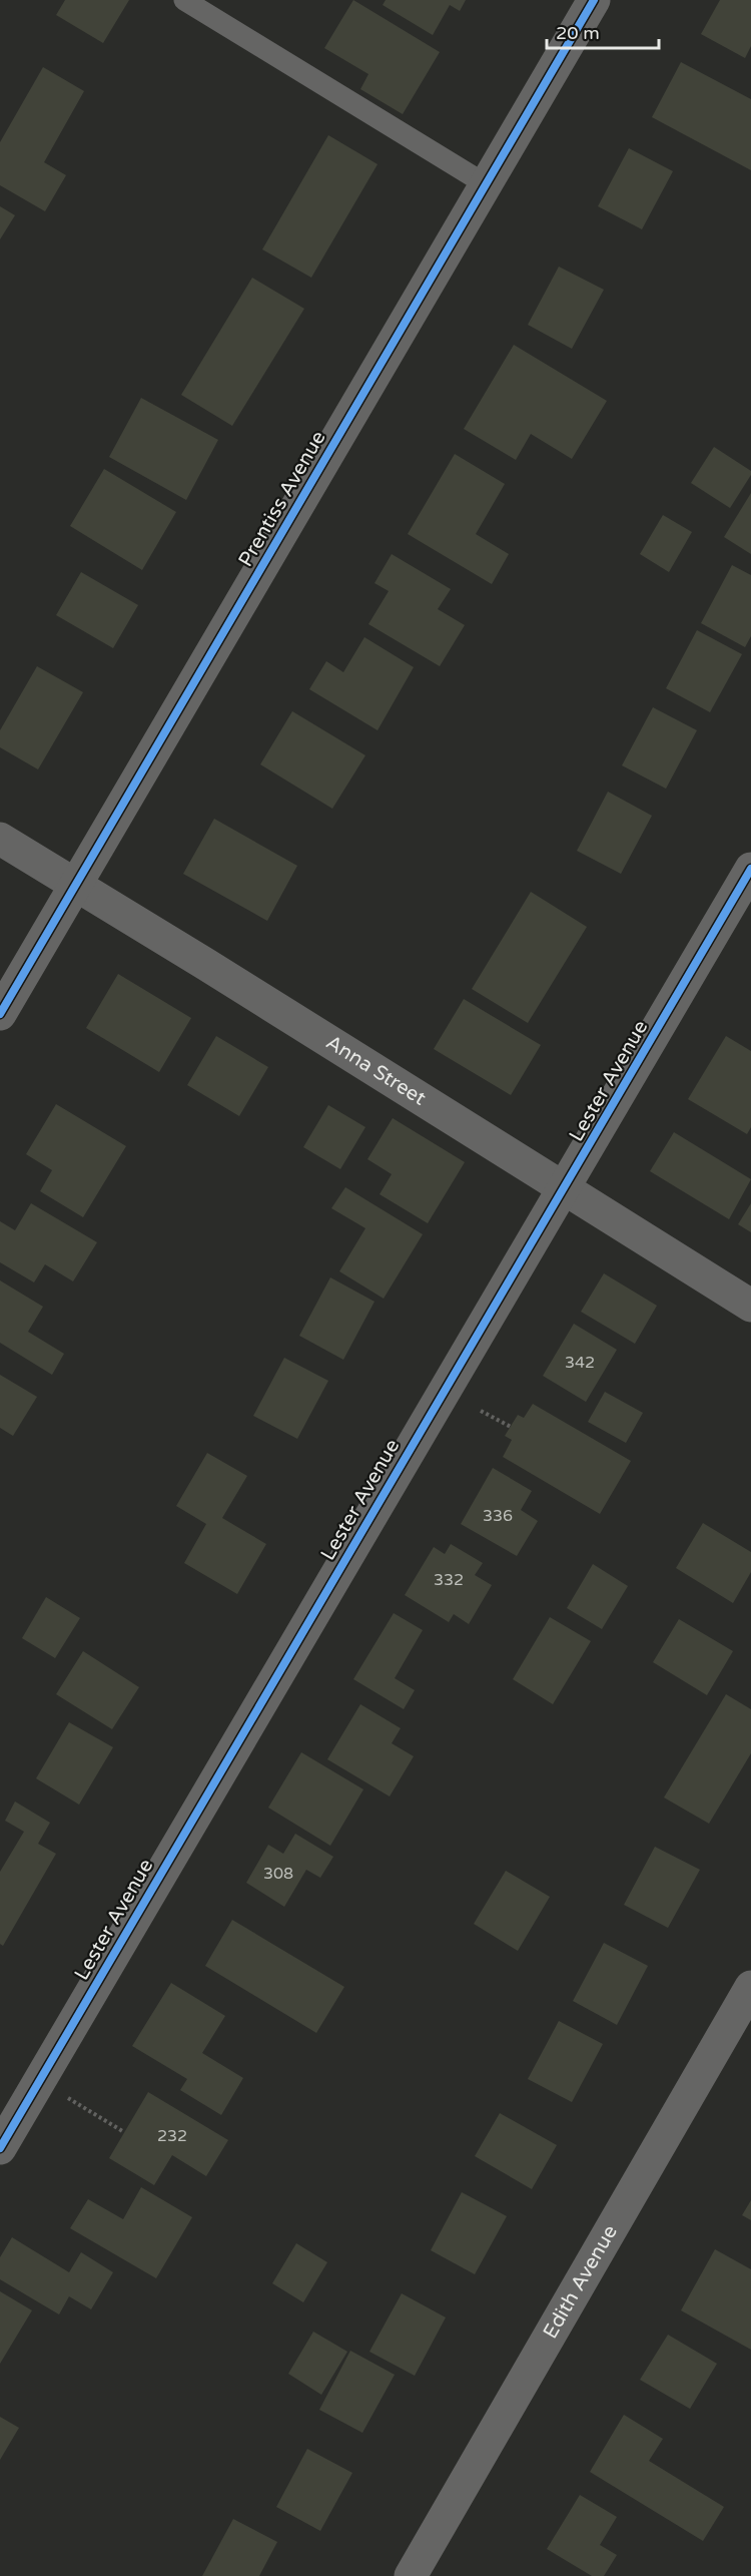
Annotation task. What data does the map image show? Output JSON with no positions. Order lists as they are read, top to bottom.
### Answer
{
  "streets": {
    "street": [
      "Prentiss Avenue",
      "Anna Street",
      "Lester Avenue",
      "Edith Avenue"
    ]
  },
  "crossings": [
    ["Prentiss Avenue", "Anna Street"],
    ["Anna Street", "Lester Avenue"]
  ],
  "house_numbers": [
    "342",
    "336",
    "332",
    "308",
    "232"
  ],
  "scale_bar": "20 m"
}
